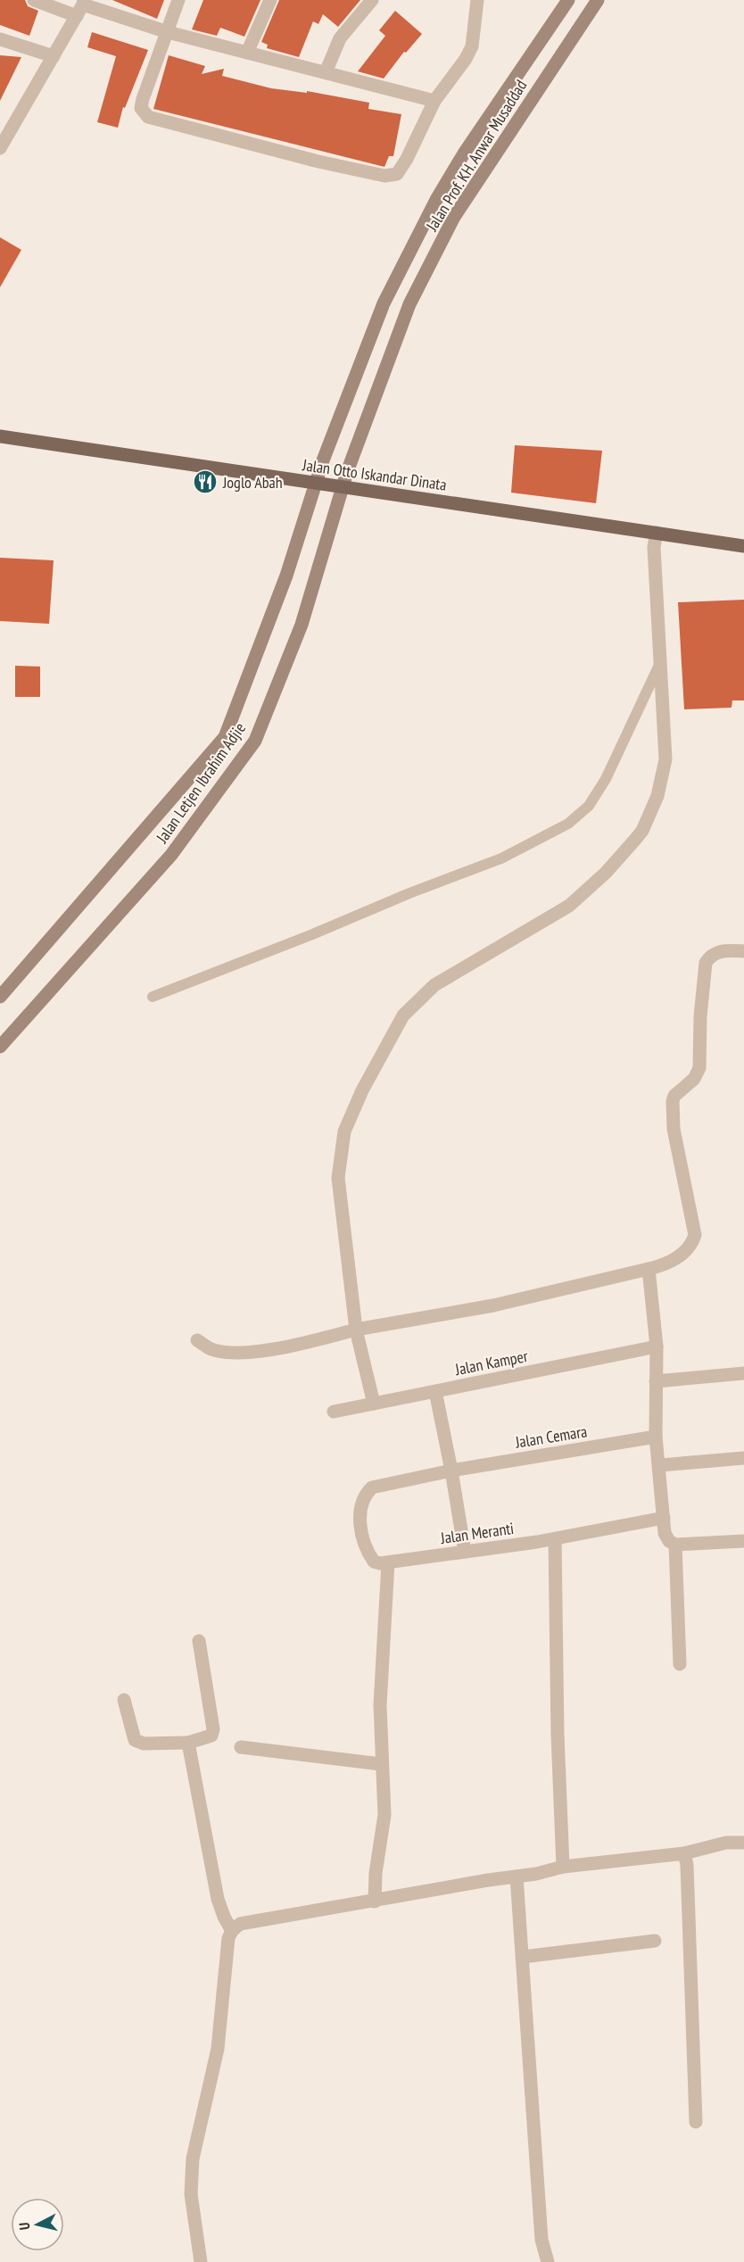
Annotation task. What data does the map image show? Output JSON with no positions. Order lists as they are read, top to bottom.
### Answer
{
  "streets": {
    "main road": ["Jalan Otto Iskandar Dinata"],
    "street": [
      "Jalan Prof. KH. Anwar Musaddad",
      "Jalan Letjen Ibrahim Adjie",
      "Jalan Kamper",
      "Jalan Cemara",
      "Jalan Meranti"
    ]
  },
  "crossings": [
    ["Jalan Prof. KH. Anwar Musaddad", "Jalan Otto Iskandar Dinata"],
    ["Jalan Prof. KH. Anwar Musaddad", "Jalan Letjen Ibrahim Adjie"],
    ["Jalan Otto Iskandar Dinata", "Jalan Letjen Ibrahim Adjie"],
    ["Jalan Cemara", "Jalan Meranti"]
  ],
  "places": {
    "restaurant": ["Joglo Abah"]
  },
  "north": "left"
}
